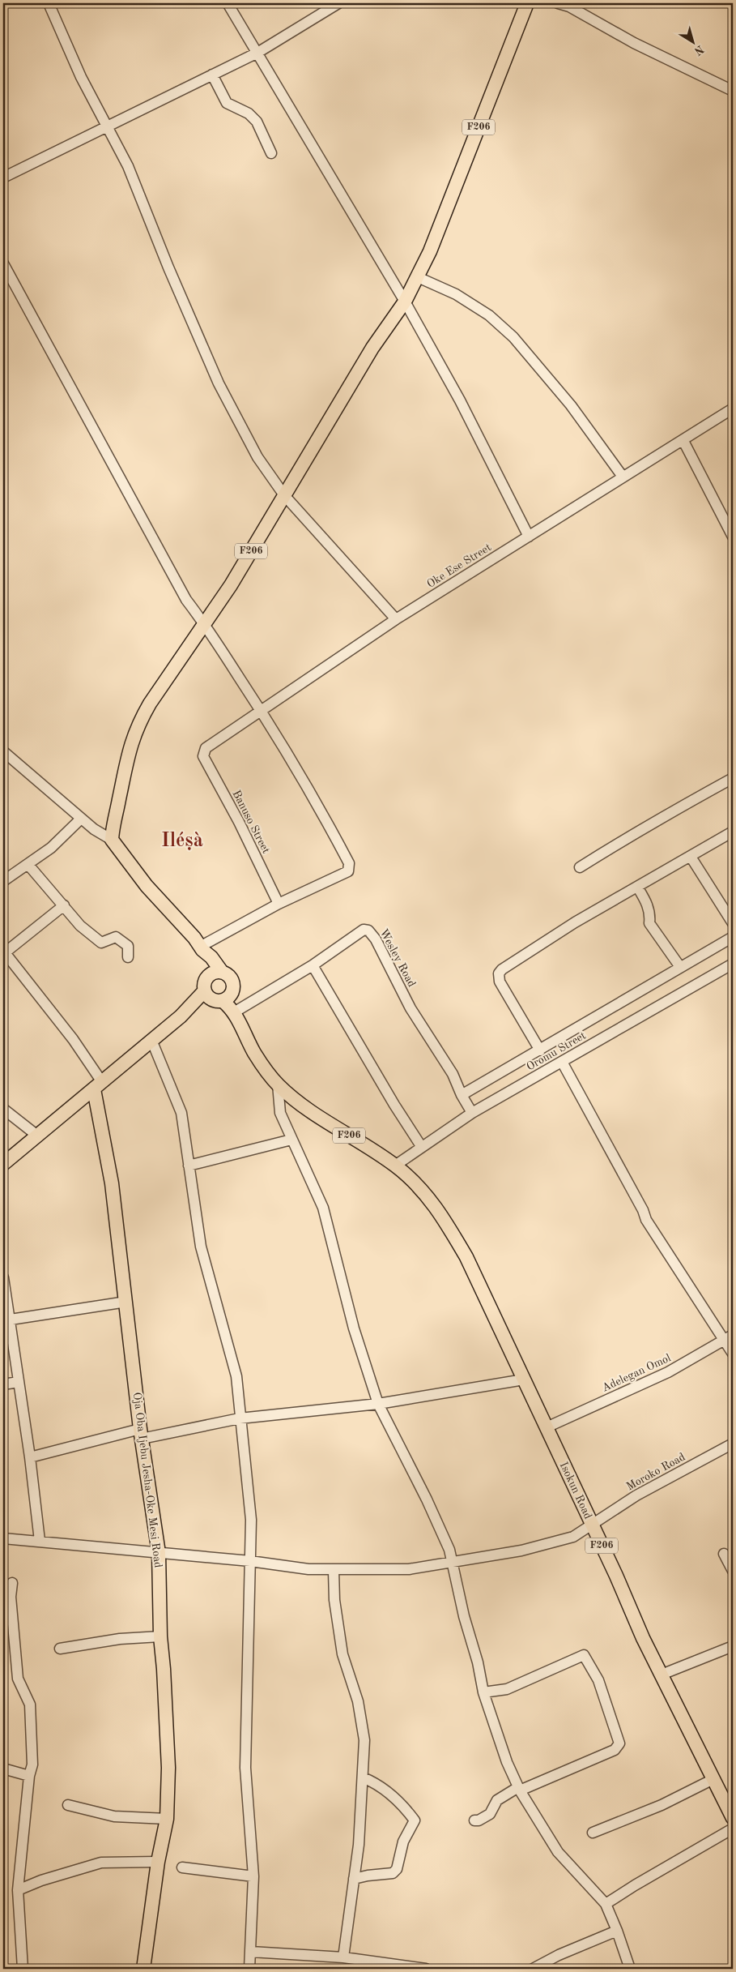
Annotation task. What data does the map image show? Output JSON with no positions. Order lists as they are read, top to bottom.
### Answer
{
  "streets": {
    "main road": ["F206", "Oja Oba Ijebu Jesha-Oke Mesi Road", "Isokun Road"],
    "street": [
      "Oke Ese Street",
      "Banuso Street",
      "Wesley Road",
      "Oromu Street",
      "Adelegan Omol",
      "Moroko Road"
    ]
  },
  "crossings": [
    ["F206", "Wesley Road"],
    ["F206", "Oromu Street"],
    ["F206", "Isokun Road"],
    ["Oke Ese Street", "Banuso Street"],
    ["Wesley Road", "Oromu Street"],
    ["Oromu Street", "Isokun Road"],
    ["Adelegan Omol", "Isokun Road"],
    ["Moroko Road", "Oja Oba Ijebu Jesha-Oke Mesi Road"],
    ["Moroko Road", "Isokun Road"]
  ],
  "districts": ["Iléṣà"],
  "north": "bottom right"
}
